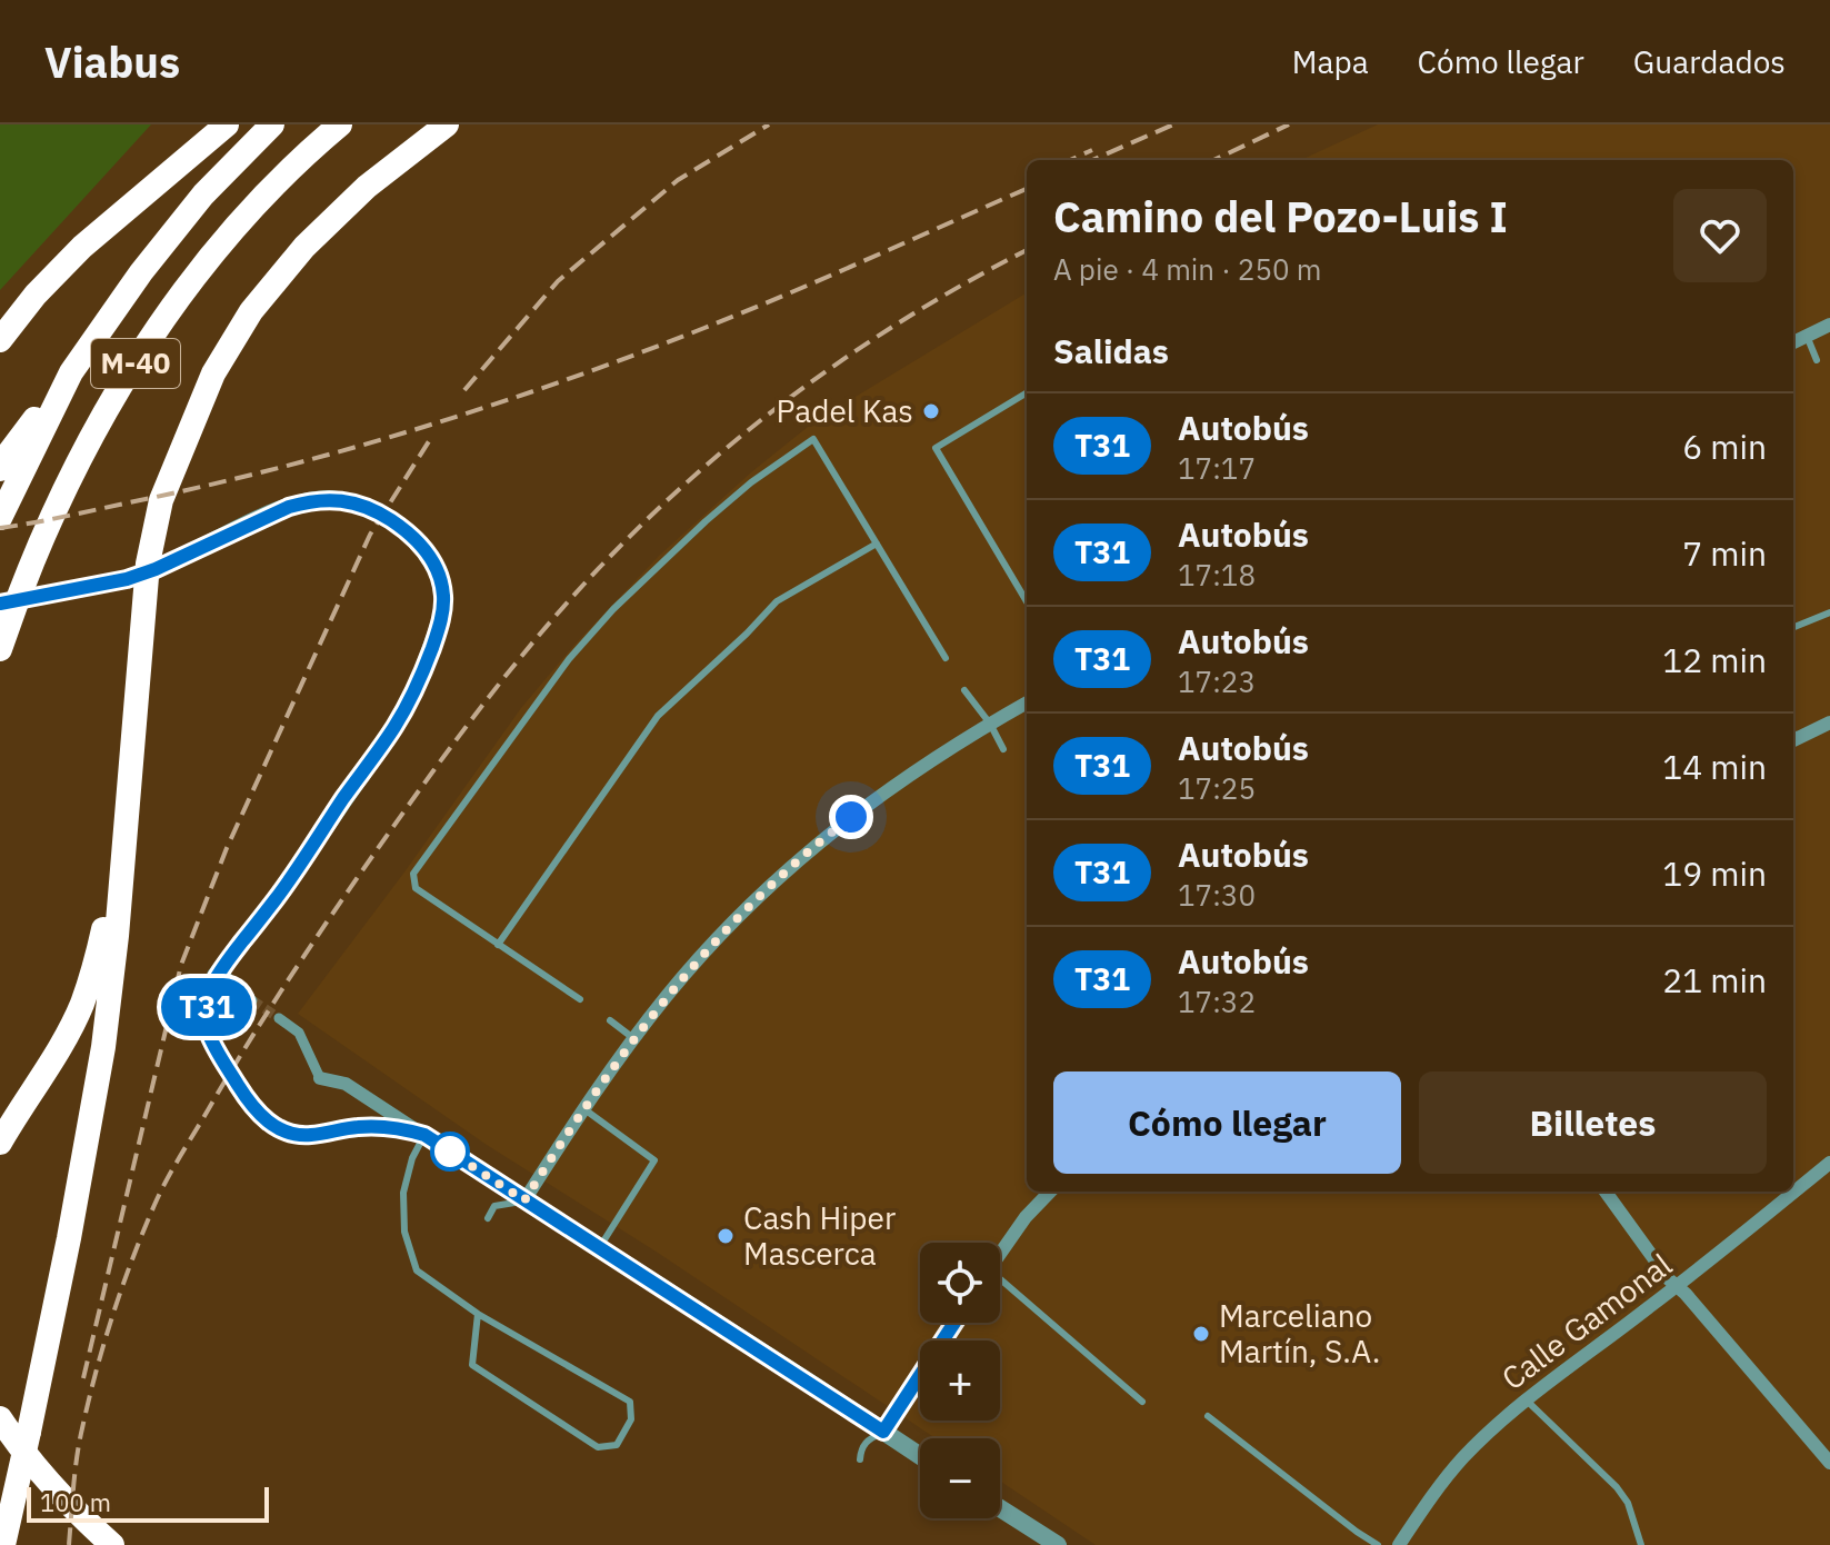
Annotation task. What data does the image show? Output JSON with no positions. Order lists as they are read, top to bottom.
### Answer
{
  "streets": {
    "highway": ["M-40"],
    "street": ["Calle Gamonal"]
  },
  "places": ["Padel Kas", "Cash Hiper Mascerca", "Marceliano Martín, S.A."],
  "lines": ["bus line T31"],
  "scale_bar": "100 m",
  "page": {
    "header": "Viabus",
    "nav": ["Mapa", "Cómo llegar", "Guardados"],
    "on_map": "T31",
    "heading": [
      ["Camino del Pozo-Luis I", "A pie · 4 min · 250 m"],
      "Salidas"
    ],
    "list": [
      {
        "mark": "T31",
        "name": "Autobús",
        "note": "17:17",
        "value": "6 min"
      },
      {
        "mark": "T31",
        "name": "Autobús",
        "note": "17:18",
        "value": "7 min"
      },
      {
        "mark": "T31",
        "name": "Autobús",
        "note": "17:23",
        "value": "12 min"
      },
      {
        "mark": "T31",
        "name": "Autobús",
        "note": "17:25",
        "value": "14 min"
      },
      {
        "mark": "T31",
        "name": "Autobús",
        "note": "17:30",
        "value": "19 min"
      },
      {
        "mark": "T31",
        "name": "Autobús",
        "note": "17:32",
        "value": "21 min"
      }
    ],
    "buttons": ["Cómo llegar", "Billetes"],
    "map_buttons": ["+", "−"],
    "scale": "100 m"
  }
}
